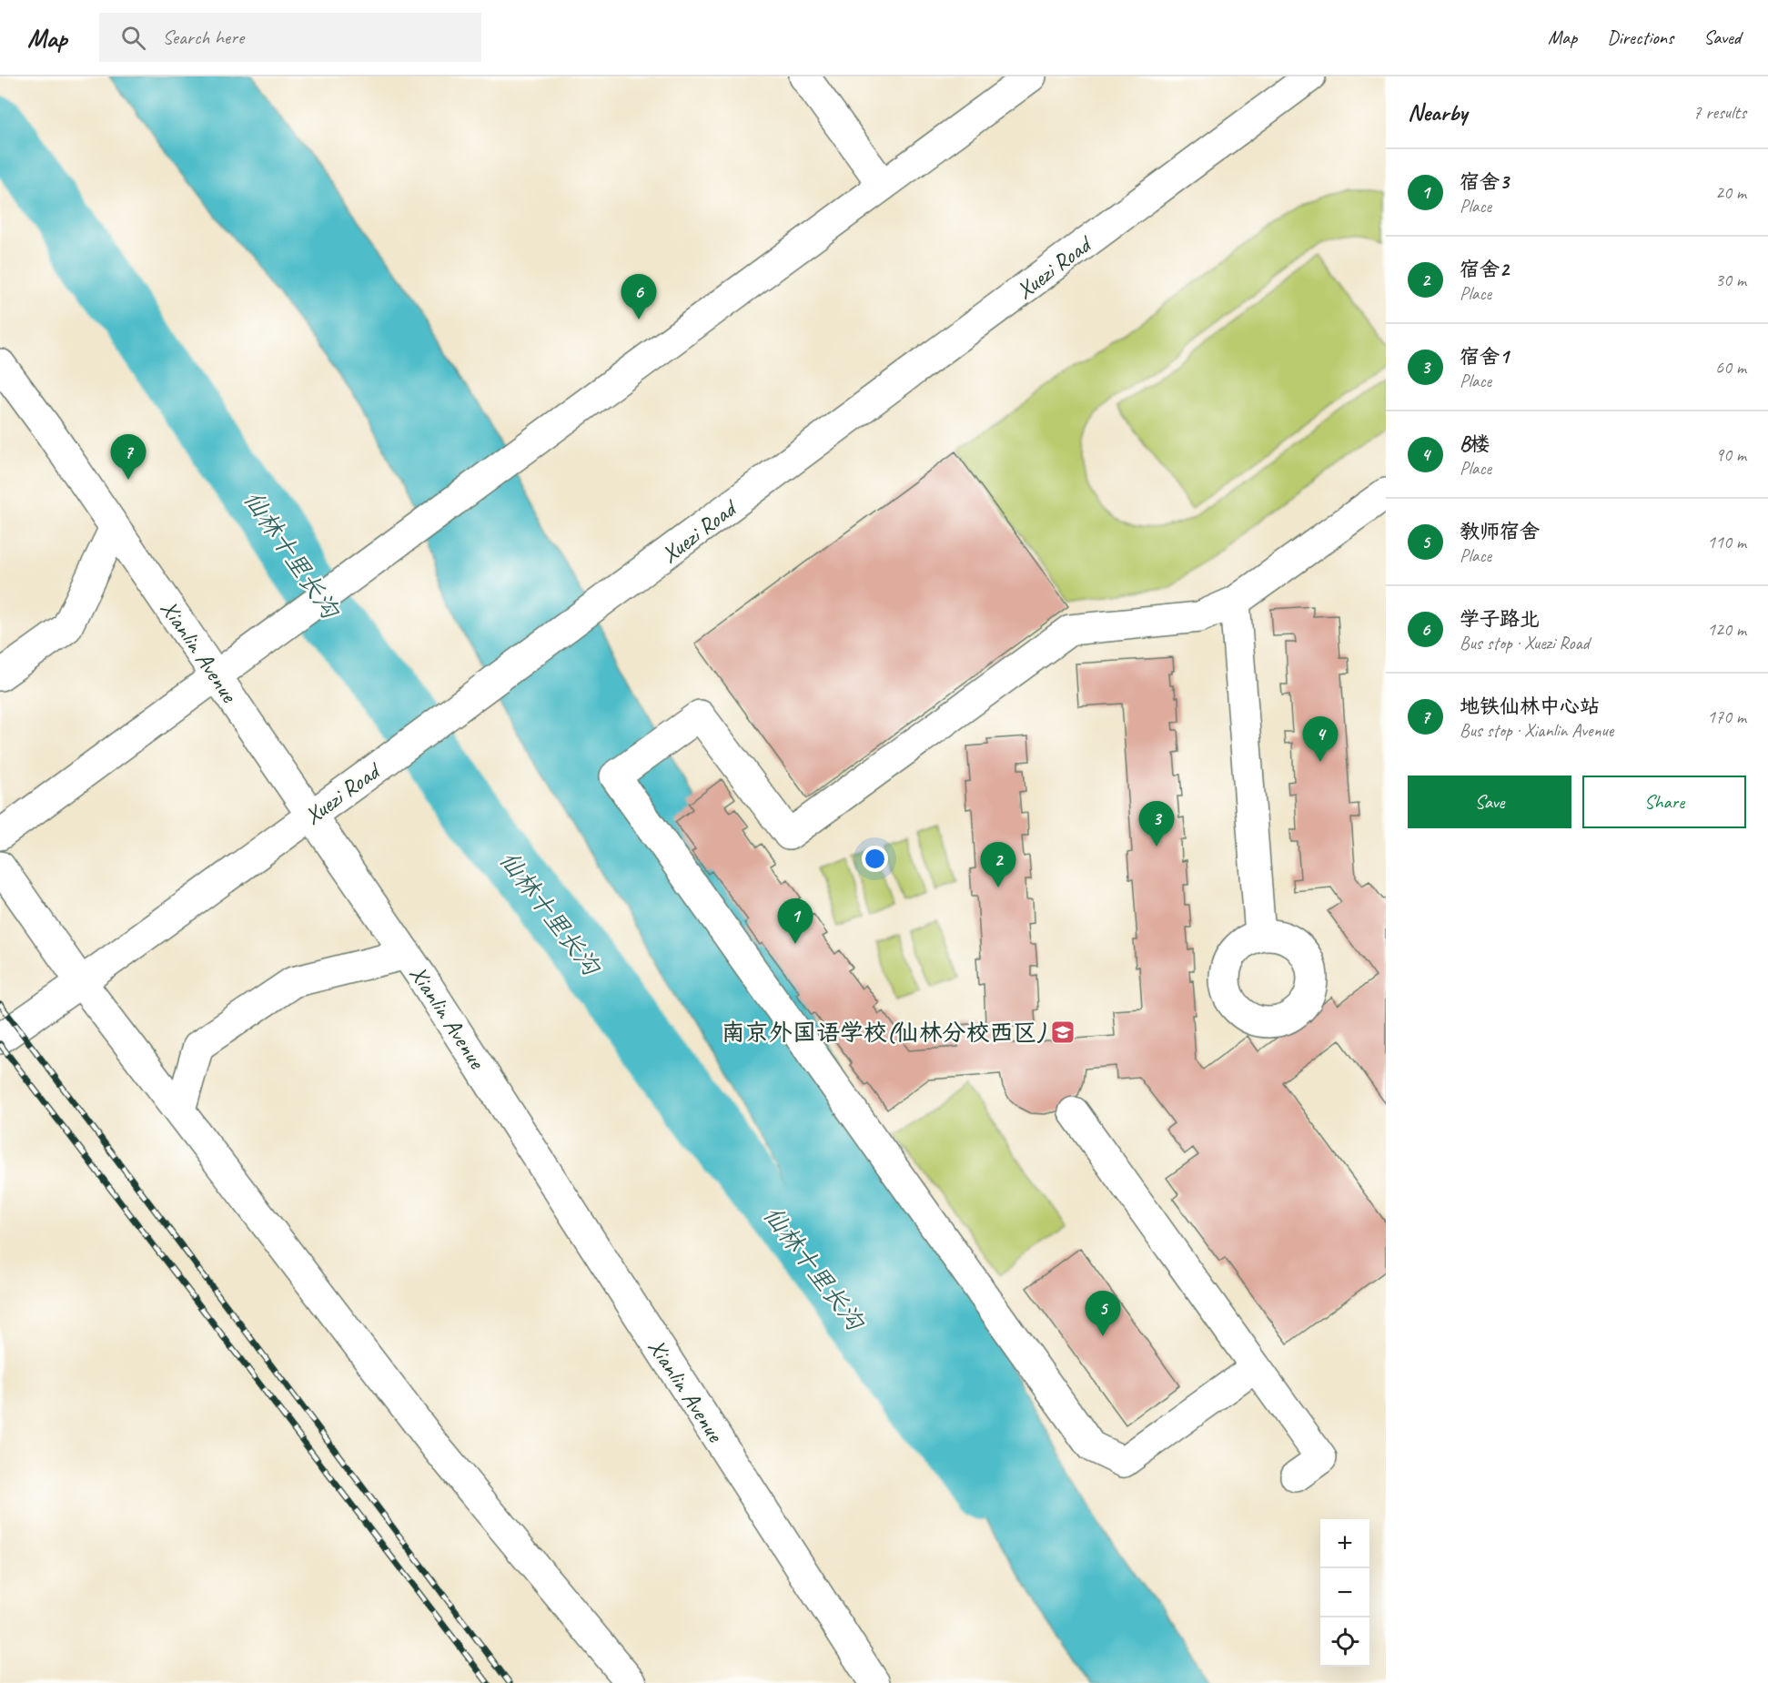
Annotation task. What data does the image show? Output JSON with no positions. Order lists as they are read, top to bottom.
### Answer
{
  "streets": {
    "main road": ["Xuezi Road", "Xianlin Avenue"]
  },
  "crossings": [
    ["Xuezi Road", "Xianlin Avenue"]
  ],
  "water": ["仙林十里长沟"],
  "places": {
    "school or university": ["南京外国语学校(仙林分校西区)"]
  },
  "page": {
    "header": "Map",
    "search": "Search here",
    "nav": ["Map", "Directions", "Saved"],
    "heading": ["Nearby", "7 results"],
    "list": [
      {
        "mark": "1",
        "name": "宿舍3",
        "note": "Place",
        "value": "20 m"
      },
      {
        "mark": "2",
        "name": "宿舍2",
        "note": "Place",
        "value": "30 m"
      },
      {
        "mark": "3",
        "name": "宿舍1",
        "note": "Place",
        "value": "60 m"
      },
      {
        "mark": "4",
        "name": "B楼",
        "note": "Place",
        "value": "90 m"
      },
      {
        "mark": "5",
        "name": "教师宿舍",
        "note": "Place",
        "value": "110 m"
      },
      {
        "mark": "6",
        "name": "学子路北",
        "note": "Bus stop · Xuezi Road",
        "value": "120 m"
      },
      {
        "mark": "7",
        "name": "地铁仙林中心站",
        "note": "Bus stop · Xianlin Avenue",
        "value": "170 m"
      }
    ],
    "pins": [
      "6",
      "7",
      "4",
      "3",
      "2",
      "1",
      "5"
    ],
    "buttons": ["Save", "Share"],
    "map_buttons": ["+", "−"]
  }
}
